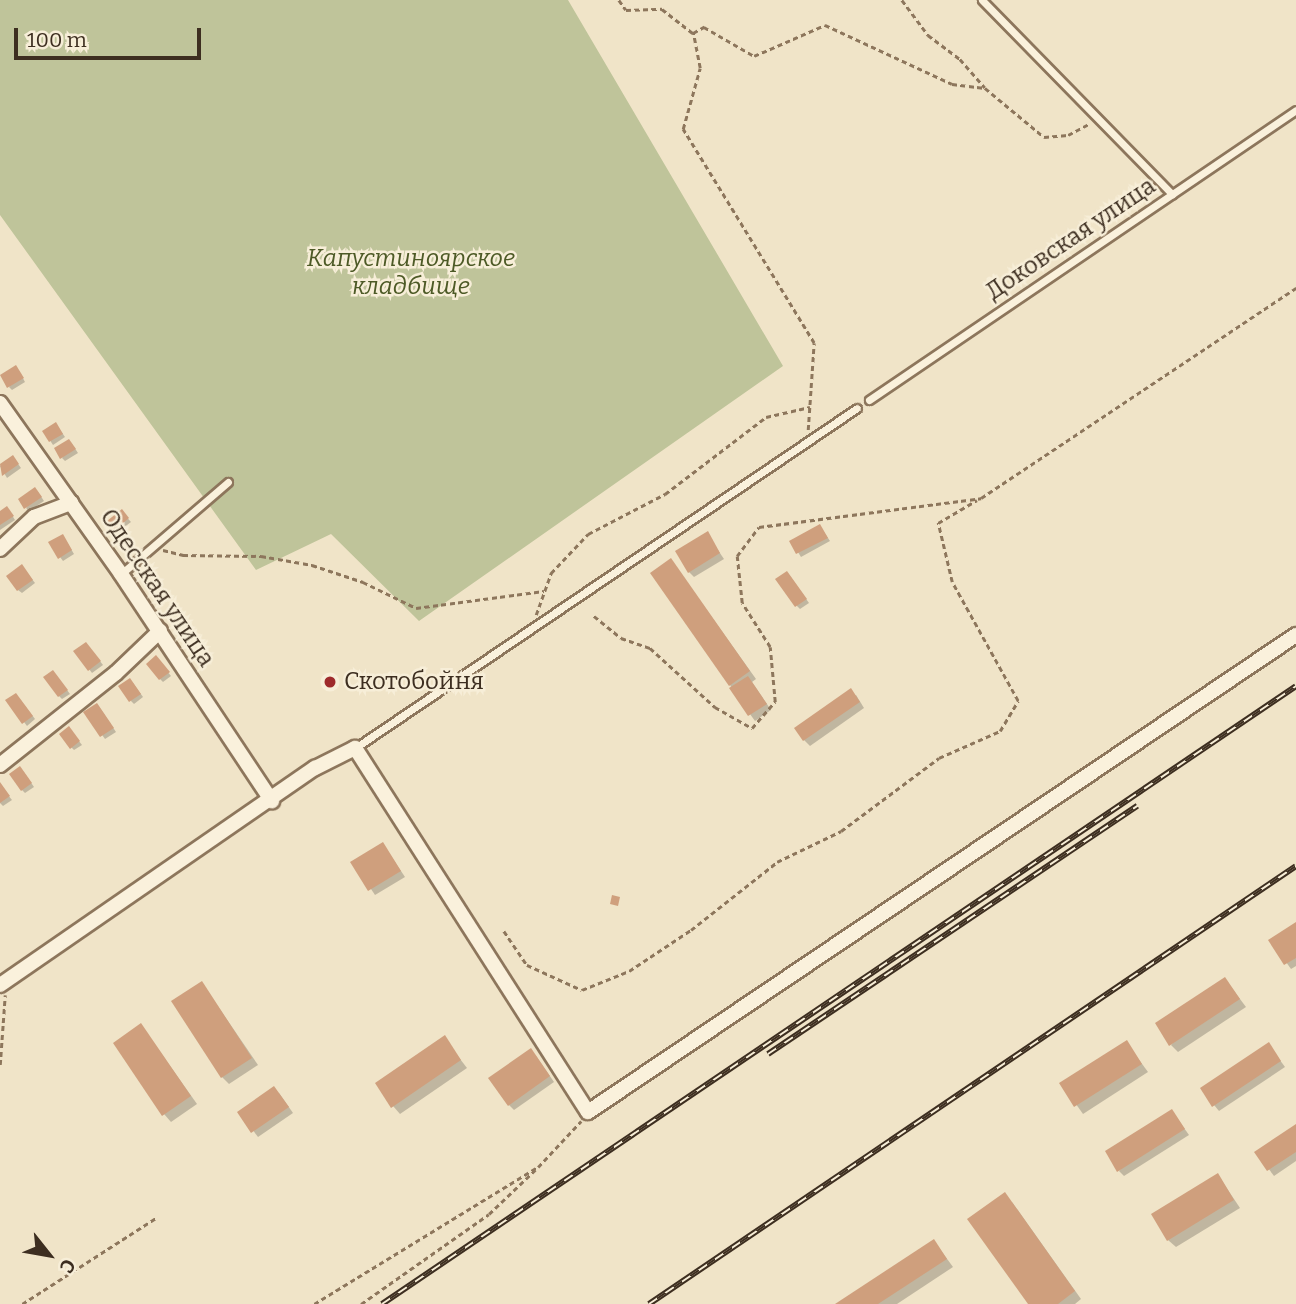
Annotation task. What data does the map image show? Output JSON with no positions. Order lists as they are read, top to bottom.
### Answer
{
  "streets": {
    "street": ["Одесская улица"],
    "lane": ["Доковская улица"]
  },
  "parks": ["Капустиноярское кладбище"],
  "places": ["Скотобойня"],
  "scale_bar": "100 m",
  "north": "bottom right"
}
